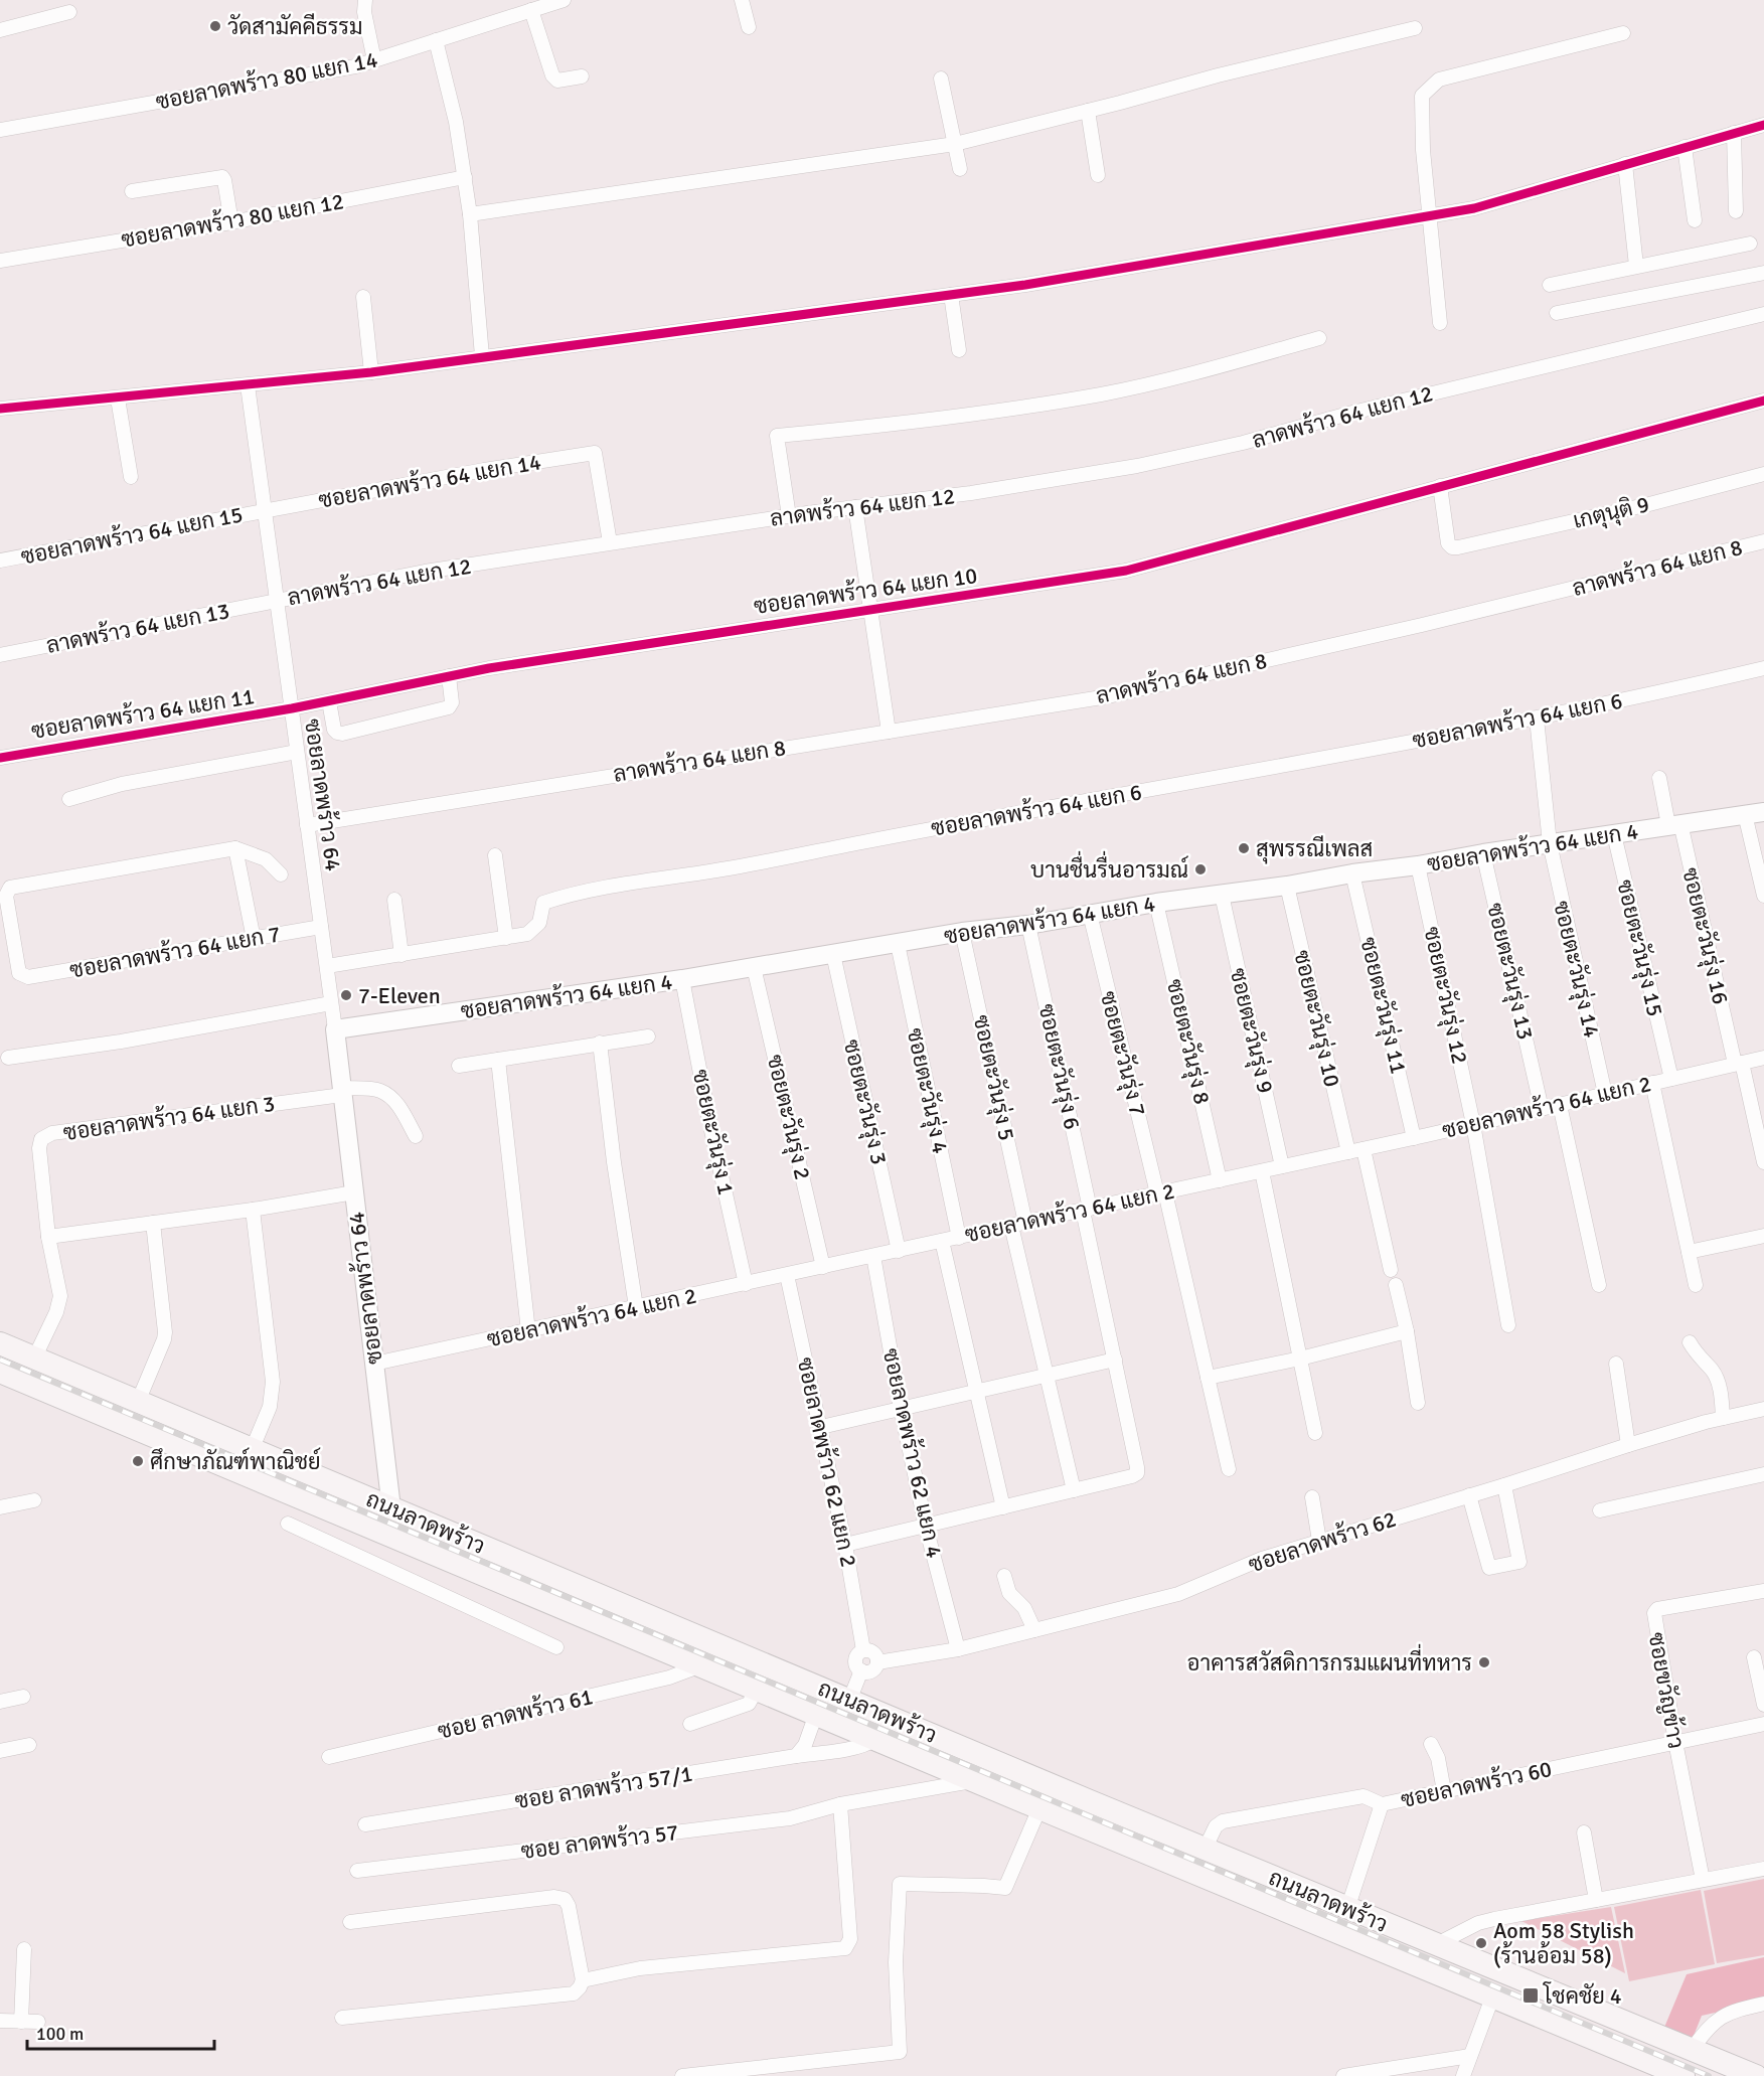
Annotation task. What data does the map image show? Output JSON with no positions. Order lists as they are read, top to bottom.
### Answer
{
  "streets": {
    "main road": ["ถนนลาดพร้าว"],
    "street": [
      "ซอยลาดพร้าว 80 แยก 14",
      "ซอยลาดพร้าว 80 แยก 12",
      "ลาดพร้าว 64 แยก 12",
      "ซอยลาดพร้าว 64 แยก 14",
      "เกตุนุติ 9",
      "ซอยลาดพร้าว 64 แยก 15",
      "ลาดพร้าว 64 แยก 8",
      "ซอยลาดพร้าว 64 แยก 10",
      "ลาดพร้าว 64 แยก 13",
      "ซอยลาดพร้าว 64 แยก 11",
      "ซอยลาดพร้าว 64 แยก 6",
      "ซอยลาดพร้าว 64",
      "ซอยลาดพร้าว 64 แยก 4",
      "ซอยตะวันรุ่ง 16",
      "ซอยตะวันรุ่ง 15",
      "ซอยลาดพร้าว 64 แยก 7",
      "ซอยตะวันรุ่ง 14",
      "ซอยตะวันรุ่ง 13",
      "ซอยตะวันรุ่ง 12",
      "ซอยตะวันรุ่ง 11",
      "ซอยตะวันรุ่ง 10",
      "ซอยตะวันรุ่ง 9",
      "ซอยตะวันรุ่ง 8",
      "ซอยตะวันรุ่ง 7",
      "ซอยตะวันรุ่ง 6",
      "ซอยตะวันรุ่ง 5",
      "ซอยตะวันรุ่ง 4",
      "ซอยตะวันรุ่ง 3",
      "ซอยลาดพร้าว 64 แยก 2",
      "ซอยตะวันรุ่ง 2",
      "ซอยลาดพร้าว 64 แยก 3",
      "ซอยตะวันรุ่ง 1",
      "ซอยลาดพร้าว 62 แยก 4",
      "ซอยลาดพร้าว 62 แยก 2",
      "ซอยลาดพร้าว 62",
      "ซอยขวัญข้าว",
      "ซอย ลาดพร้าว 61",
      "ซอยลาดพร้าว 60",
      "ซอย ลาดพร้าว 57/1",
      "ซอย ลาดพร้าว 57"
    ]
  },
  "crossings": [
    ["ลาดพร้าว 64 แยก 12", "ซอยลาดพร้าว 64 แยก 14"],
    ["ลาดพร้าว 64 แยก 12", "ลาดพร้าว 64 แยก 13"],
    ["ลาดพร้าว 64 แยก 12", "ซอยลาดพร้าว 64"],
    ["ซอยลาดพร้าว 64 แยก 14", "ซอยลาดพร้าว 64 แยก 15"],
    ["ซอยลาดพร้าว 64 แยก 14", "ซอยลาดพร้าว 64"],
    ["เกตุนุติ 9", "ซอยลาดพร้าว 64 แยก 10"],
    ["ซอยลาดพร้าว 64 แยก 15", "ซอยลาดพร้าว 64"],
    ["ลาดพร้าว 64 แยก 8", "ซอยลาดพร้าว 64"],
    ["ซอยลาดพร้าว 64 แยก 10", "ซอยลาดพร้าว 64 แยก 11"],
    ["ซอยลาดพร้าว 64 แยก 10", "ซอยลาดพร้าว 64"],
    ["ลาดพร้าว 64 แยก 13", "ซอยลาดพร้าว 64"],
    ["ซอยลาดพร้าว 64 แยก 11", "ซอยลาดพร้าว 64"],
    ["ซอยลาดพร้าว 64 แยก 6", "ซอยลาดพร้าว 64"],
    ["ซอยลาดพร้าว 64 แยก 6", "ซอยตะวันรุ่ง 14"],
    ["ซอยลาดพร้าว 64", "ซอยลาดพร้าว 64 แยก 4"],
    ["ซอยลาดพร้าว 64", "ซอยลาดพร้าว 64 แยก 7"],
    ["ซอยลาดพร้าว 64", "ซอยลาดพร้าว 64 แยก 2"],
    ["ซอยลาดพร้าว 64", "ซอยลาดพร้าว 64 แยก 3"],
    ["ซอยลาดพร้าว 64", "ถนนลาดพร้าว"],
    ["ซอยลาดพร้าว 64 แยก 4", "ซอยตะวันรุ่ง 16"],
    ["ซอยลาดพร้าว 64 แยก 4", "ซอยตะวันรุ่ง 15"],
    ["ซอยลาดพร้าว 64 แยก 4", "ซอยตะวันรุ่ง 14"],
    ["ซอยลาดพร้าว 64 แยก 4", "ซอยตะวันรุ่ง 13"],
    ["ซอยลาดพร้าว 64 แยก 4", "ซอยตะวันรุ่ง 12"],
    ["ซอยลาดพร้าว 64 แยก 4", "ซอยตะวันรุ่ง 11"],
    ["ซอยลาดพร้าว 64 แยก 4", "ซอยตะวันรุ่ง 10"],
    ["ซอยลาดพร้าว 64 แยก 4", "ซอยตะวันรุ่ง 9"],
    ["ซอยลาดพร้าว 64 แยก 4", "ซอยตะวันรุ่ง 8"],
    ["ซอยลาดพร้าว 64 แยก 4", "ซอยตะวันรุ่ง 7"],
    ["ซอยลาดพร้าว 64 แยก 4", "ซอยตะวันรุ่ง 6"],
    ["ซอยลาดพร้าว 64 แยก 4", "ซอยตะวันรุ่ง 5"],
    ["ซอยลาดพร้าว 64 แยก 4", "ซอยตะวันรุ่ง 4"],
    ["ซอยลาดพร้าว 64 แยก 4", "ซอยตะวันรุ่ง 3"],
    ["ซอยลาดพร้าว 64 แยก 4", "ซอยตะวันรุ่ง 2"],
    ["ซอยลาดพร้าว 64 แยก 4", "ซอยตะวันรุ่ง 1"],
    ["ซอยตะวันรุ่ง 16", "ซอยลาดพร้าว 64 แยก 2"],
    ["ซอยตะวันรุ่ง 15", "ซอยลาดพร้าว 64 แยก 2"],
    ["ซอยตะวันรุ่ง 14", "ซอยลาดพร้าว 64 แยก 2"],
    ["ซอยตะวันรุ่ง 13", "ซอยลาดพร้าว 64 แยก 2"],
    ["ซอยตะวันรุ่ง 12", "ซอยลาดพร้าว 64 แยก 2"],
    ["ซอยตะวันรุ่ง 11", "ซอยลาดพร้าว 64 แยก 2"],
    ["ซอยตะวันรุ่ง 10", "ซอยลาดพร้าว 64 แยก 2"],
    ["ซอยตะวันรุ่ง 9", "ซอยลาดพร้าว 64 แยก 2"],
    ["ซอยตะวันรุ่ง 8", "ซอยลาดพร้าว 64 แยก 2"],
    ["ซอยตะวันรุ่ง 7", "ซอยลาดพร้าว 64 แยก 2"],
    ["ซอยตะวันรุ่ง 6", "ซอยลาดพร้าว 64 แยก 2"],
    ["ซอยตะวันรุ่ง 5", "ซอยลาดพร้าว 64 แยก 2"],
    ["ซอยตะวันรุ่ง 4", "ซอยลาดพร้าว 64 แยก 2"],
    ["ซอยตะวันรุ่ง 3", "ซอยลาดพร้าว 64 แยก 2"],
    ["ซอยลาดพร้าว 64 แยก 2", "ซอยตะวันรุ่ง 2"],
    ["ซอยลาดพร้าว 64 แยก 2", "ซอยตะวันรุ่ง 1"],
    ["ซอยลาดพร้าว 64 แยก 2", "ซอยลาดพร้าว 62 แยก 4"],
    ["ซอยลาดพร้าว 64 แยก 2", "ซอยลาดพร้าว 62 แยก 2"],
    ["ซอยลาดพร้าว 64 แยก 3", "ถนนลาดพร้าว"],
    ["ซอยลาดพร้าว 62 แยก 4", "ซอยลาดพร้าว 62"],
    ["ซอยลาดพร้าว 62 แยก 2", "ซอยลาดพร้าว 62"],
    ["ถนนลาดพร้าว", "ซอย ลาดพร้าว 61"],
    ["ถนนลาดพร้าว", "ซอยลาดพร้าว 60"],
    ["ถนนลาดพร้าว", "ซอย ลาดพร้าว 57/1"],
    ["ถนนลาดพร้าว", "ซอย ลาดพร้าว 57"],
    ["ซอยขวัญข้าว", "ซอยลาดพร้าว 60"]
  ],
  "places": {
    "other": [
      "วัดสามัคคีธรรม",
      "สุพรรณีเพลส",
      "บานชื่นรื่นอารมณ์",
      "7-Eleven",
      "ศึกษาภัณฑ์พาณิชย์",
      "อาคารสวัสดิการกรมแผนที่ทหาร",
      "Aom 58 Stylish (ร้านอ้อม 58)"
    ],
    "transit": ["โชคชัย 4"]
  },
  "scale_bar": "100 m"
}
